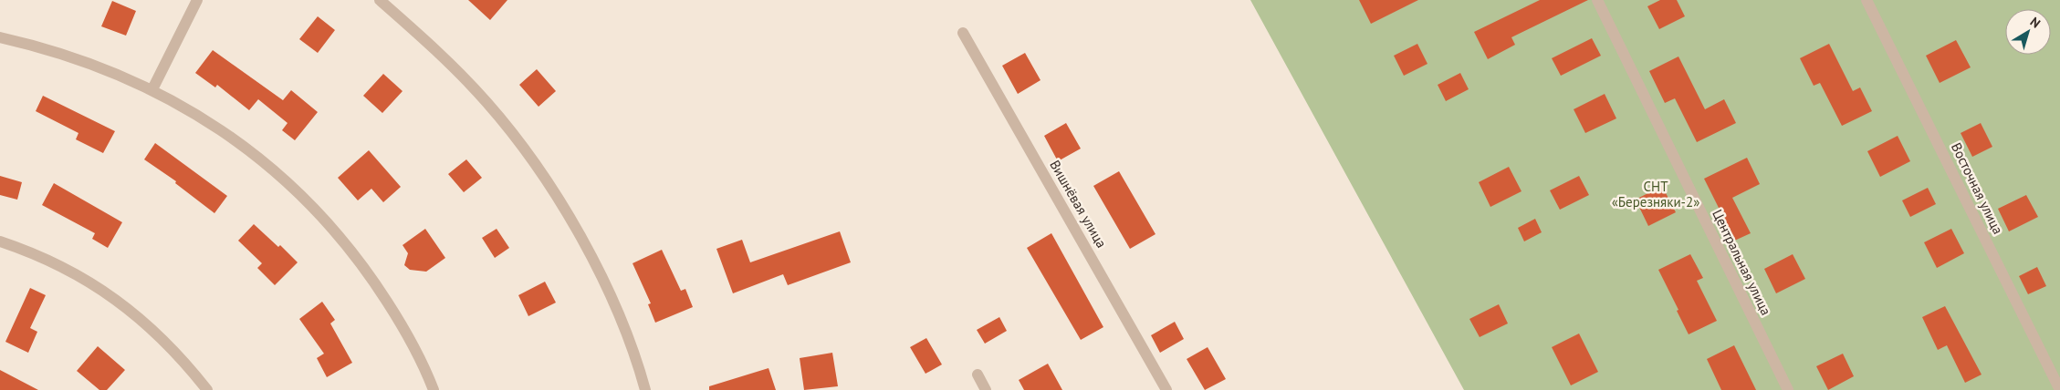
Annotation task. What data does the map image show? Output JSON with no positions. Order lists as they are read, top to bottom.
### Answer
{
  "streets": {
    "street": ["Восточная улица", "Вишнёвая улица", "Центральная улица"]
  },
  "parks": ["СНТ «Березняки-2»"],
  "north": "top right"
}
